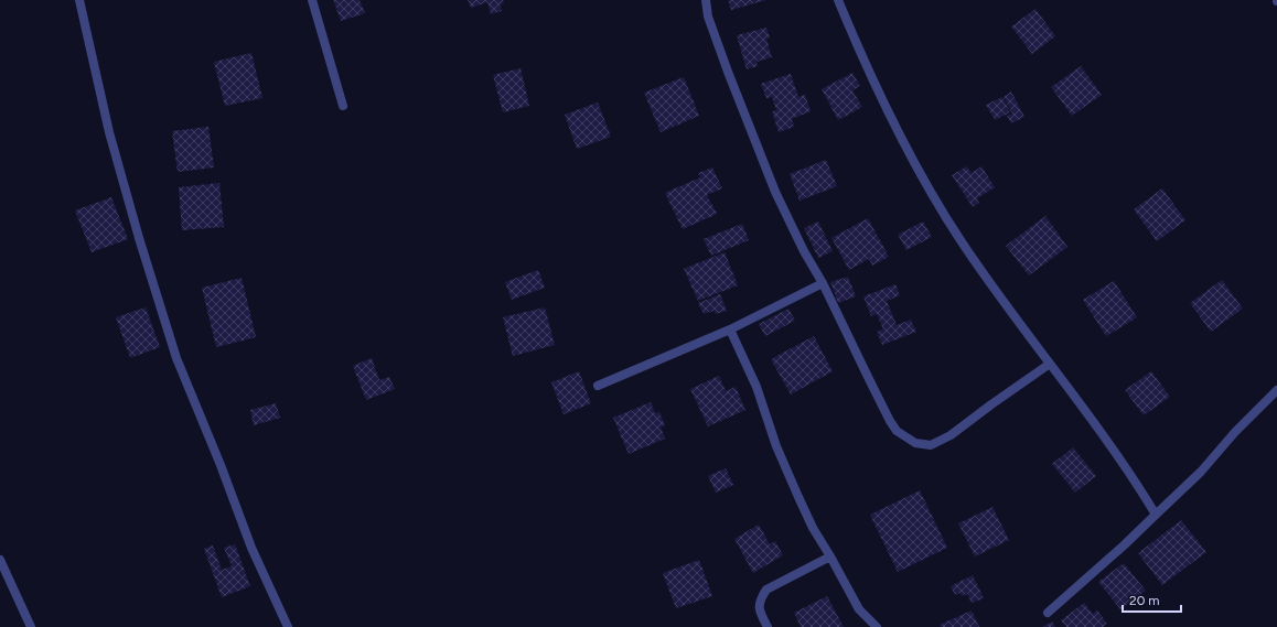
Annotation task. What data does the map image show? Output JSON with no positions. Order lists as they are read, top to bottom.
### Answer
{
  "scale_bar": "20 m"
}
